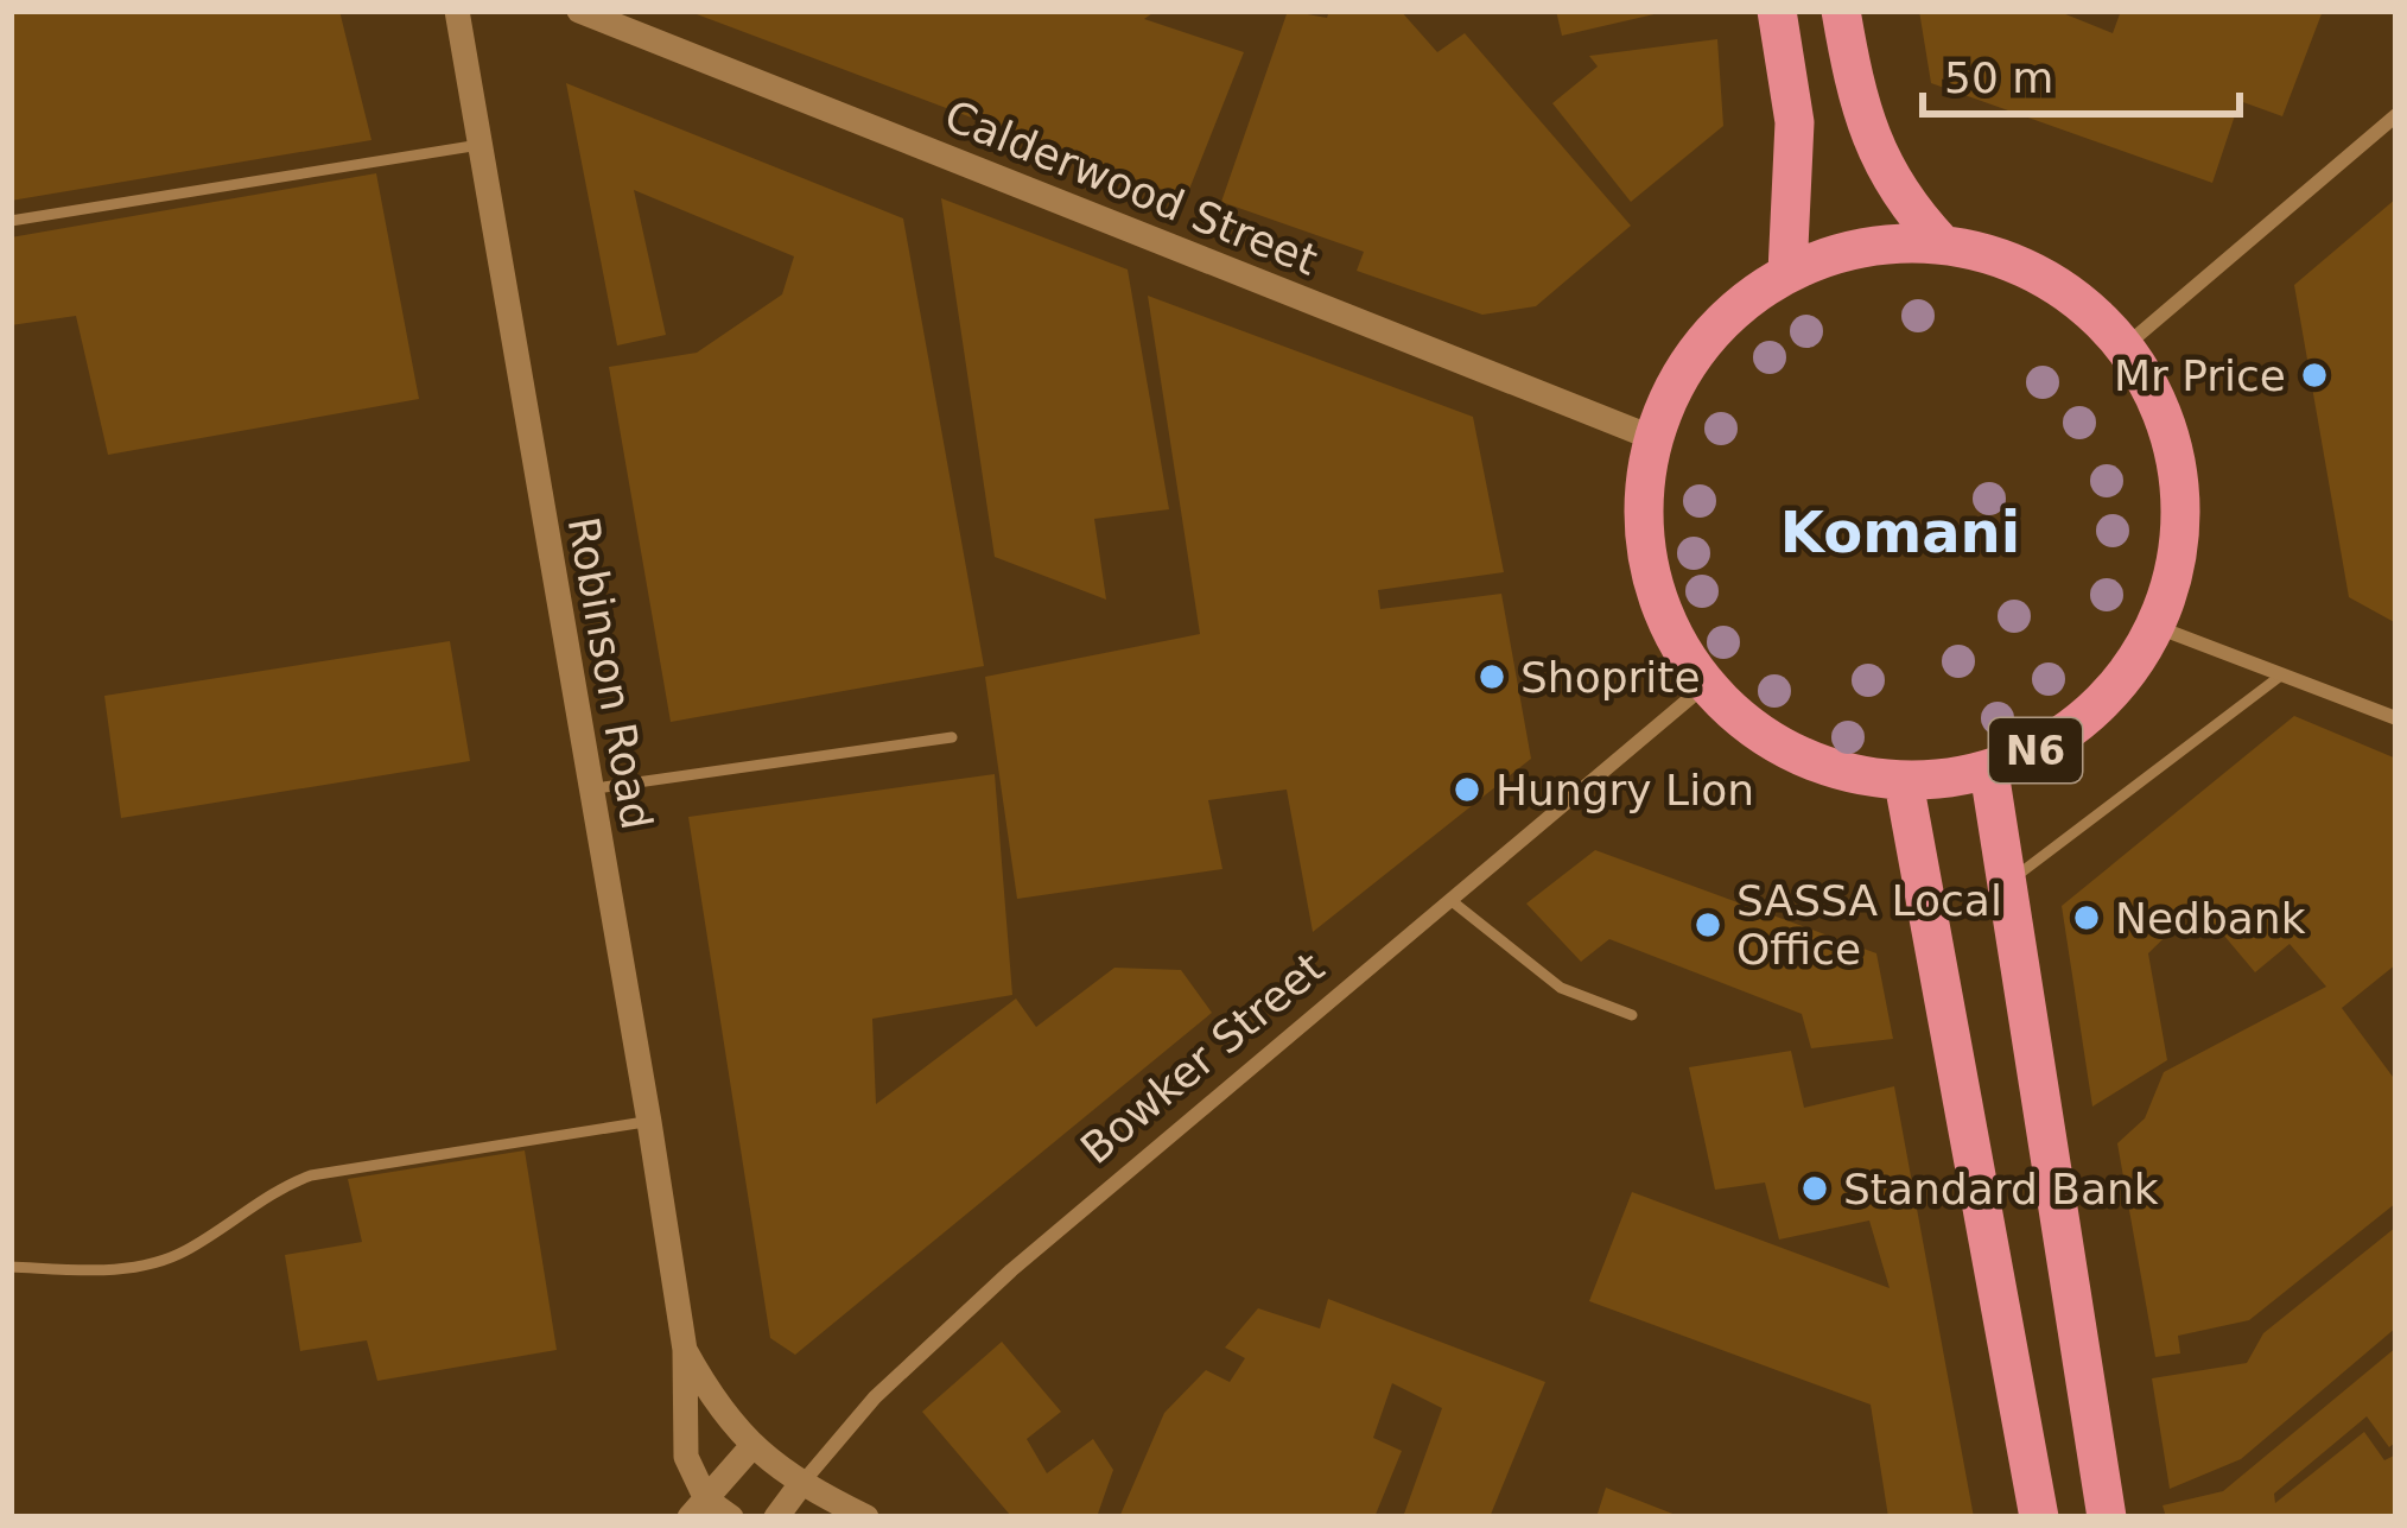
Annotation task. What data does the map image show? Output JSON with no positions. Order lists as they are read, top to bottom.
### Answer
{
  "streets": {
    "highway": ["N6"],
    "street": ["Calderwood Street", "Robinson Road", "Bowker Street"]
  },
  "crossings": [
    ["Calderwood Street", "N6"],
    ["N6", "Bowker Street"]
  ],
  "districts": ["Komani"],
  "places": [
    "Mr Price",
    "Shoprite",
    "Hungry Lion",
    "Nedbank",
    "SASSA Local Office",
    "Standard Bank"
  ],
  "scale_bar": "50 m"
}
